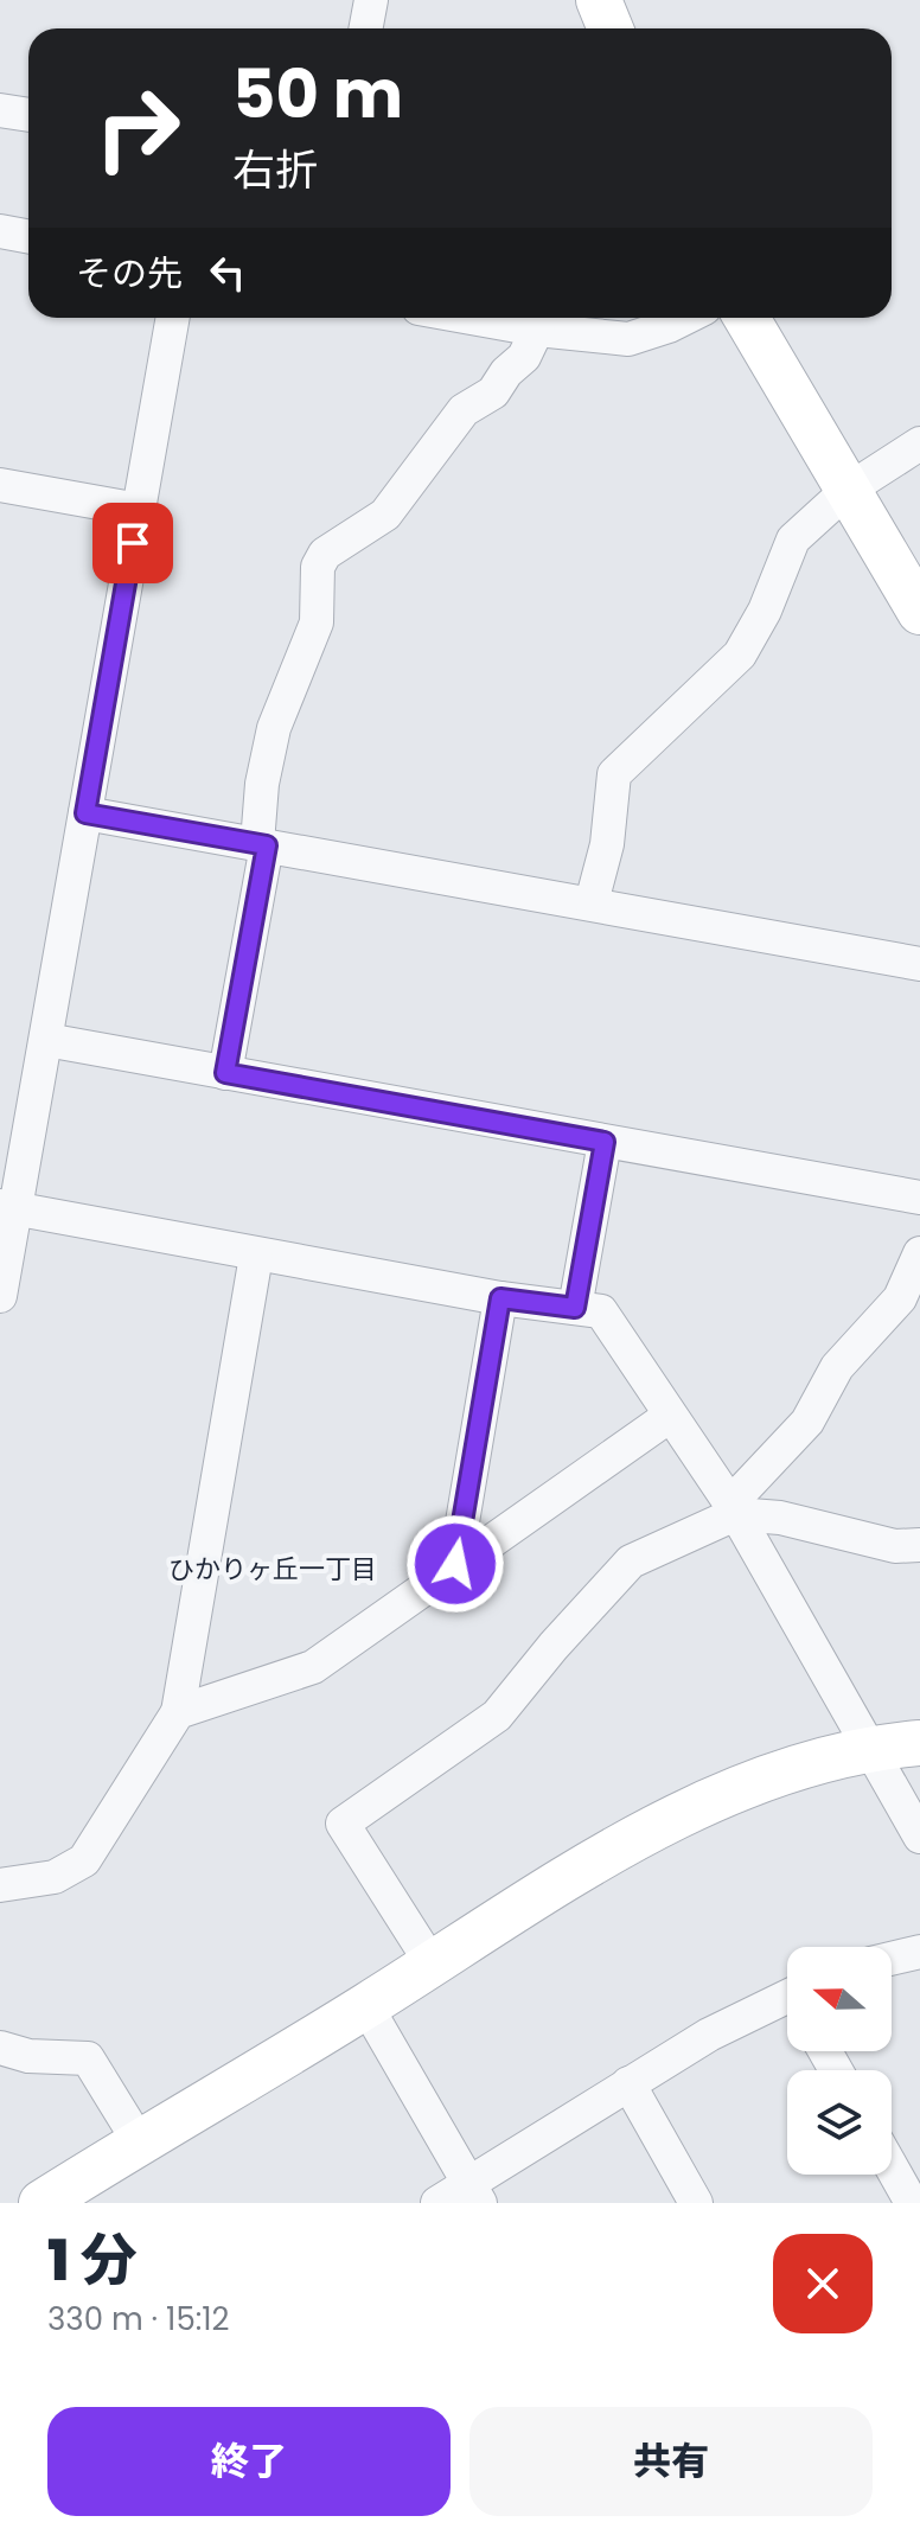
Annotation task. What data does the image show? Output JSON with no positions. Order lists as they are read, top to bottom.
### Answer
{
  "districts": ["ひかりヶ丘一丁目"],
  "north": "left",
  "page": {
    "turn": ["50 m", "右折"],
    "then": "その先",
    "heading": ["1 分", "330 m · 15:12"],
    "buttons": ["終了", "共有"]
  }
}
